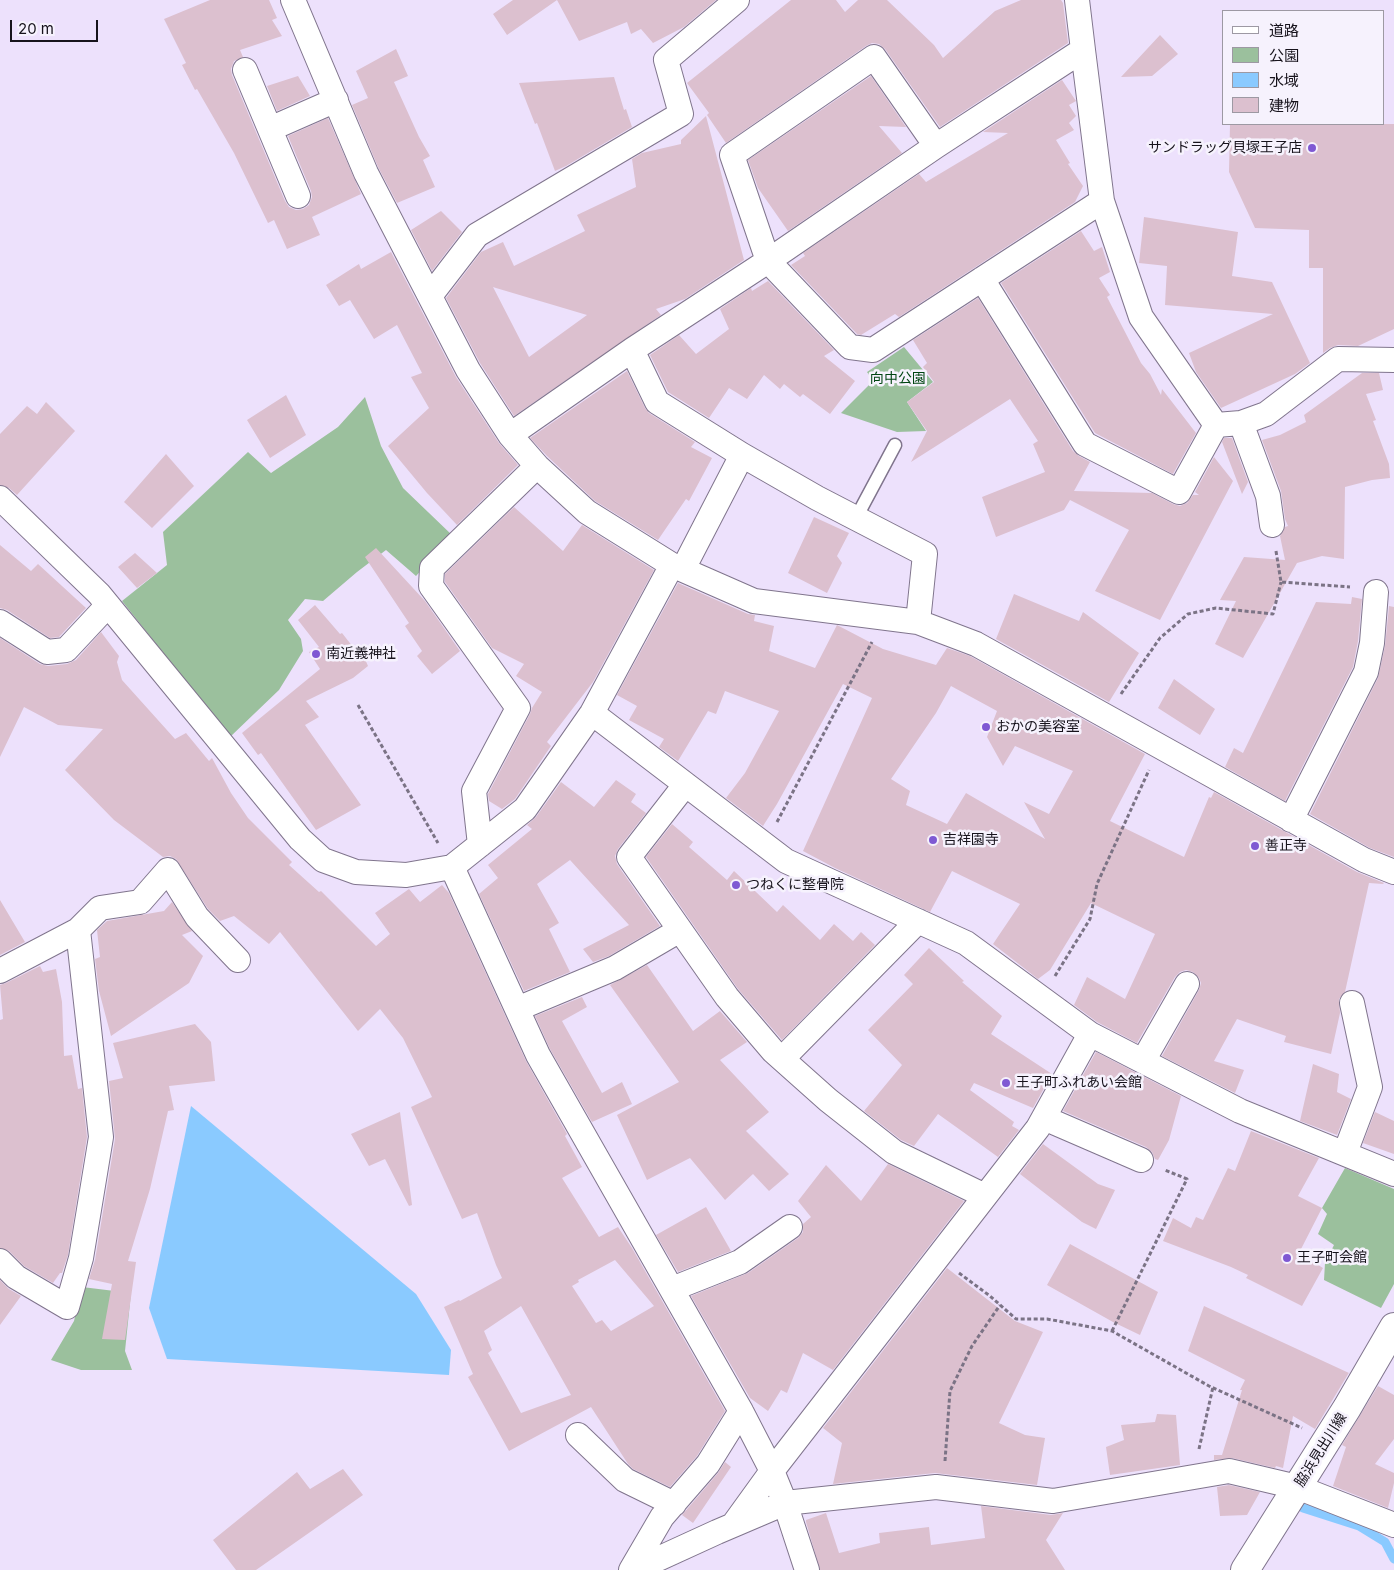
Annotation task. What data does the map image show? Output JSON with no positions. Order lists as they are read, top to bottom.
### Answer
{
  "streets": {
    "street": ["脇浜見出川線"]
  },
  "parks": ["向中公園"],
  "places": [
    "サンドラッグ貝塚王子店",
    "南近義神社",
    "おかの美容室",
    "吉祥園寺",
    "善正寺",
    "つねくに整骨院",
    "王子町ふれあい会館",
    "王子町会館"
  ],
  "legend": [
    "道路",
    "公園",
    "水域",
    "建物"
  ],
  "scale_bar": "20 m"
}
